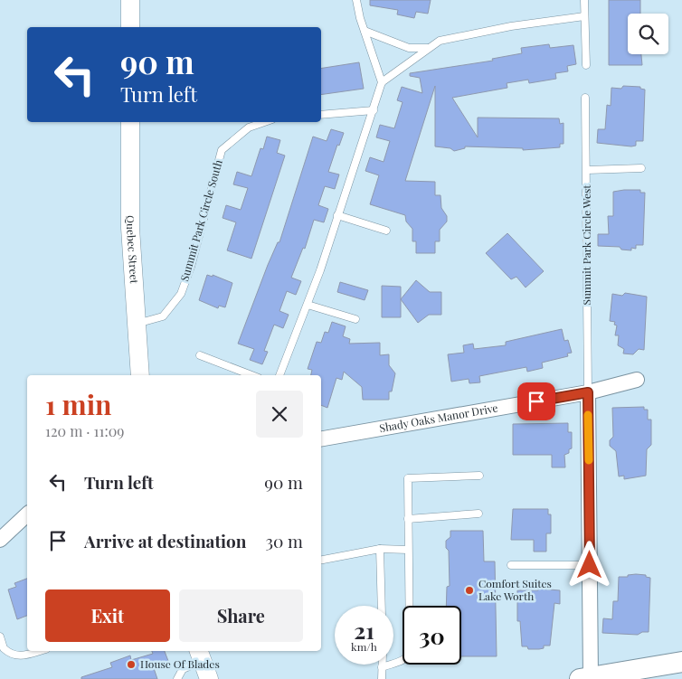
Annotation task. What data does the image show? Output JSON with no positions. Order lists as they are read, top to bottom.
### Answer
{
  "streets": {
    "street": ["Quebec Street", "Shady Oaks Manor Drive"],
    "lane": ["Summit Park Circle South", "Summit Park Circle West"]
  },
  "crossings": [
    ["Summit Park Circle South", "Quebec Street"],
    ["Summit Park Circle West", "Shady Oaks Manor Drive"]
  ],
  "places": ["Comfort Suites Lake Worth", "House Of Blades"],
  "page": {
    "turn": ["90 m", "Turn left"],
    "heading": ["1 min", "120 m · 11:09"],
    "list": [
      {
        "name": "Turn left",
        "value": "90 m"
      },
      {
        "name": "Arrive at destination",
        "value": "30 m"
      }
    ],
    "buttons": ["Exit", "Share"],
    "speed": "21 km/h",
    "limit": "30"
  }
}
